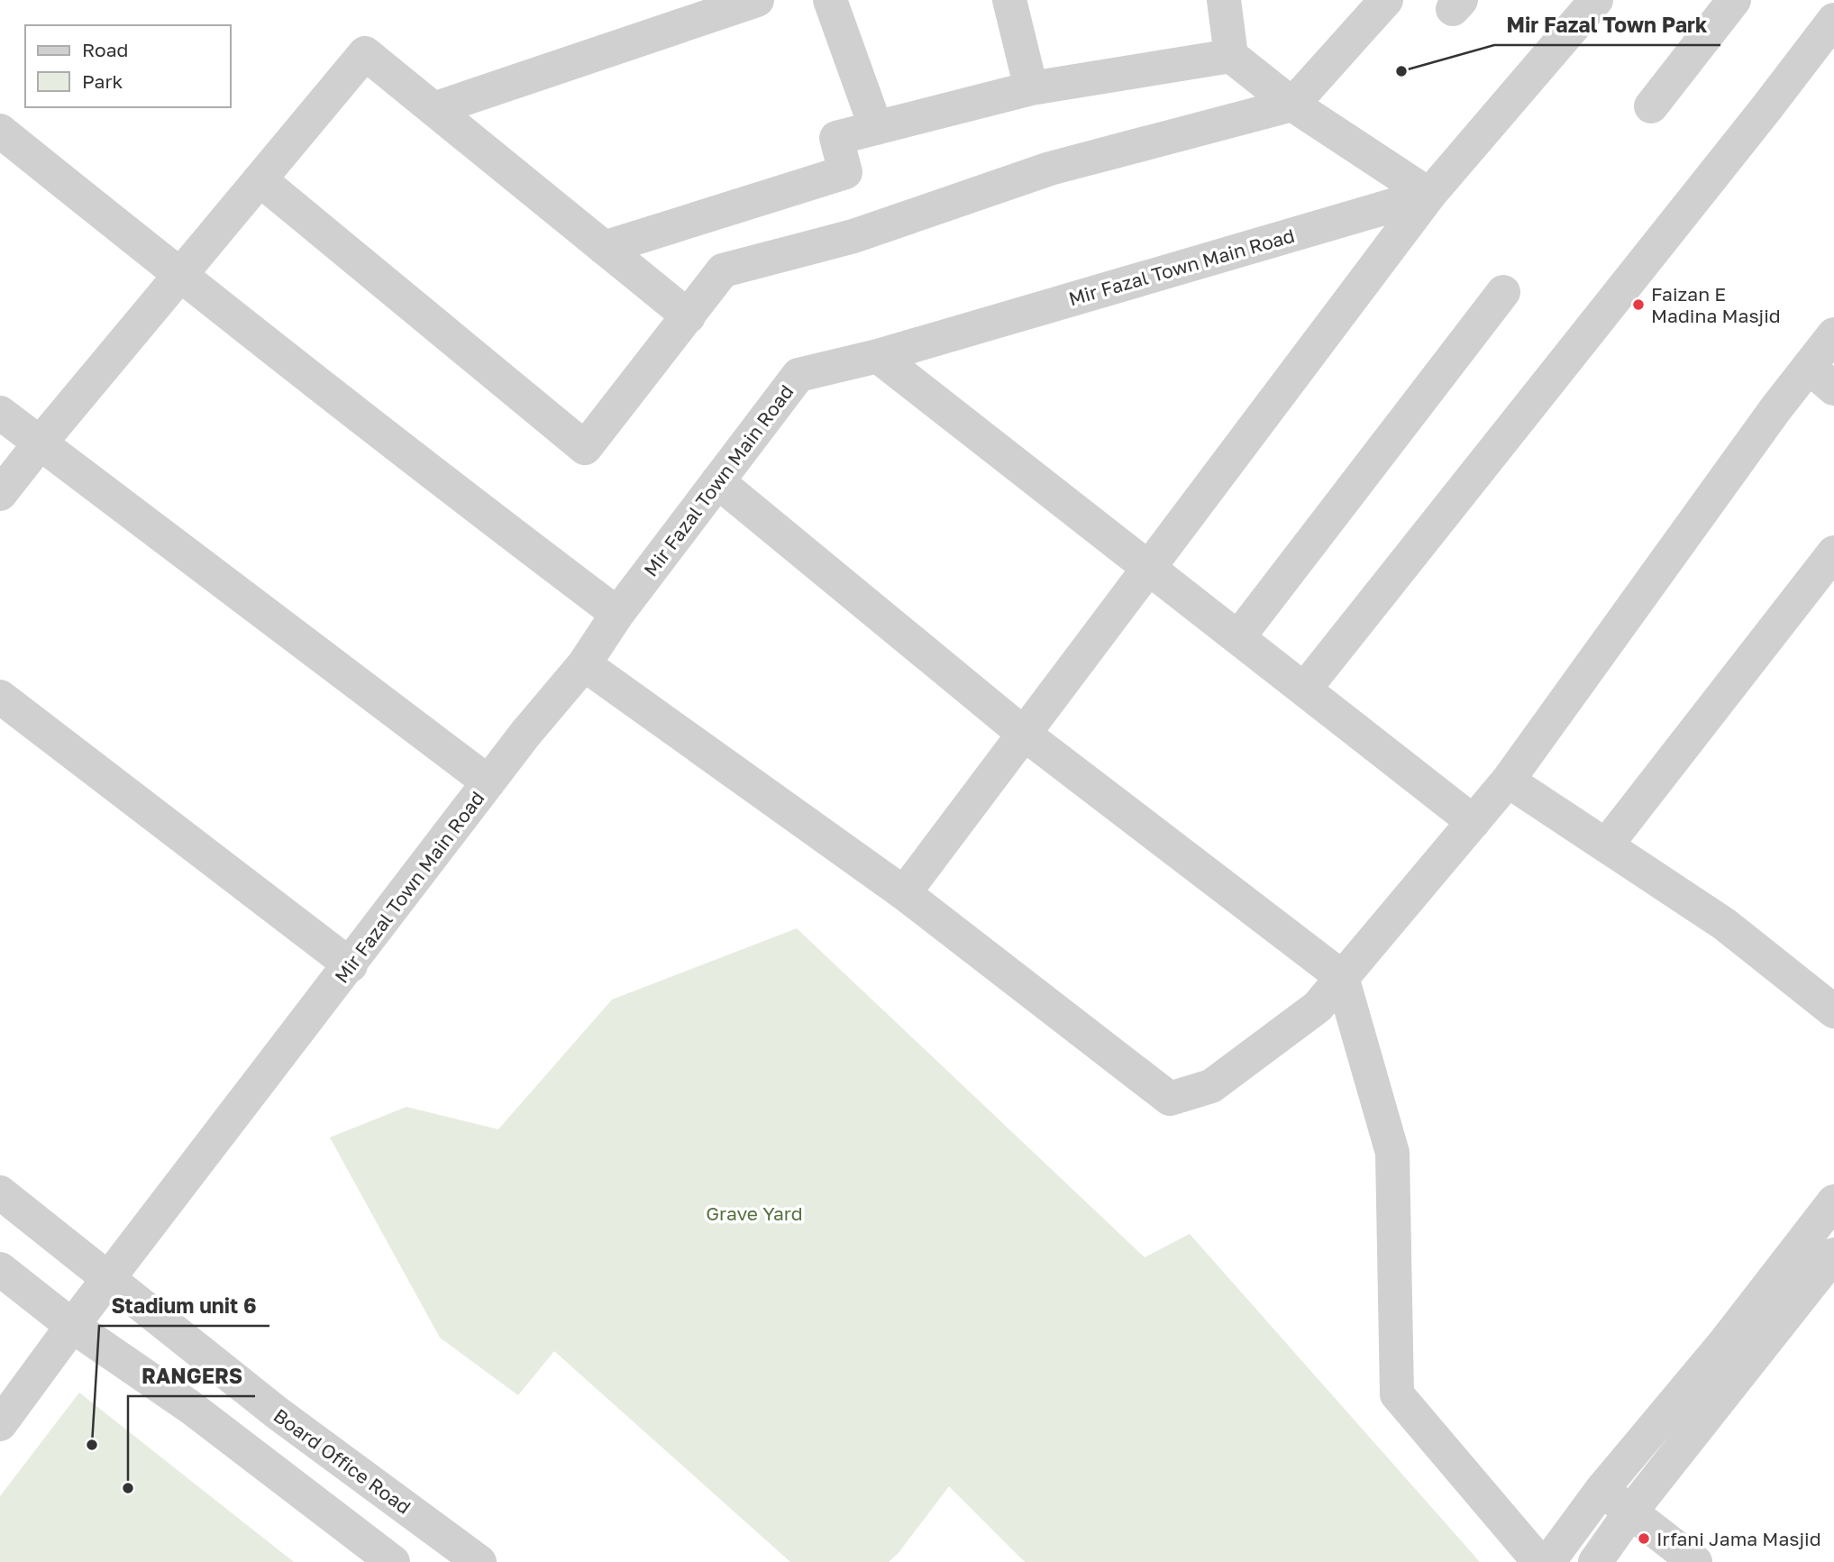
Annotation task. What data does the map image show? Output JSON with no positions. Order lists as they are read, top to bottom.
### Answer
{
  "streets": {
    "street": ["Mir Fazal Town Main Road", "Board Office Road"]
  },
  "crossings": [
    ["Mir Fazal Town Main Road", "Board Office Road"]
  ],
  "parks": ["Grave Yard"],
  "places": [
    "Mir Fazal Town Park",
    "Faizan E Madina Masjid",
    "Stadium unit 6",
    "RANGERS",
    "Irfani Jama Masjid"
  ],
  "legend": ["Road", "Park"]
}
